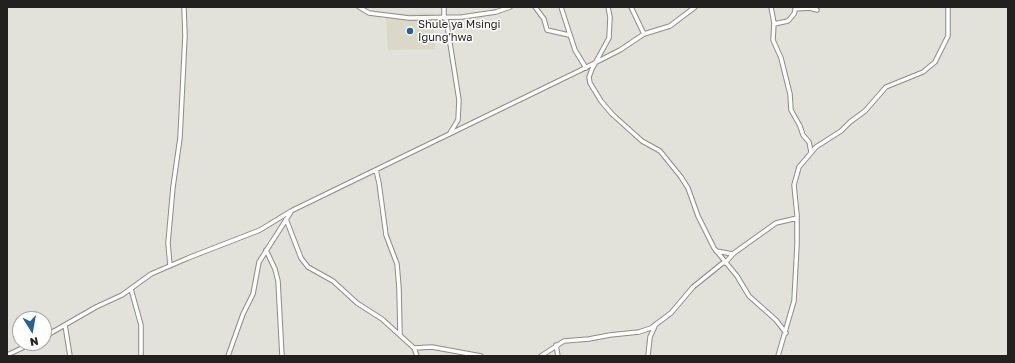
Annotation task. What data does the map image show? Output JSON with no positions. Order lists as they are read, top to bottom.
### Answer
{
  "places": ["Shule ya Msingi Igung'hwa"],
  "north": "bottom"
}
